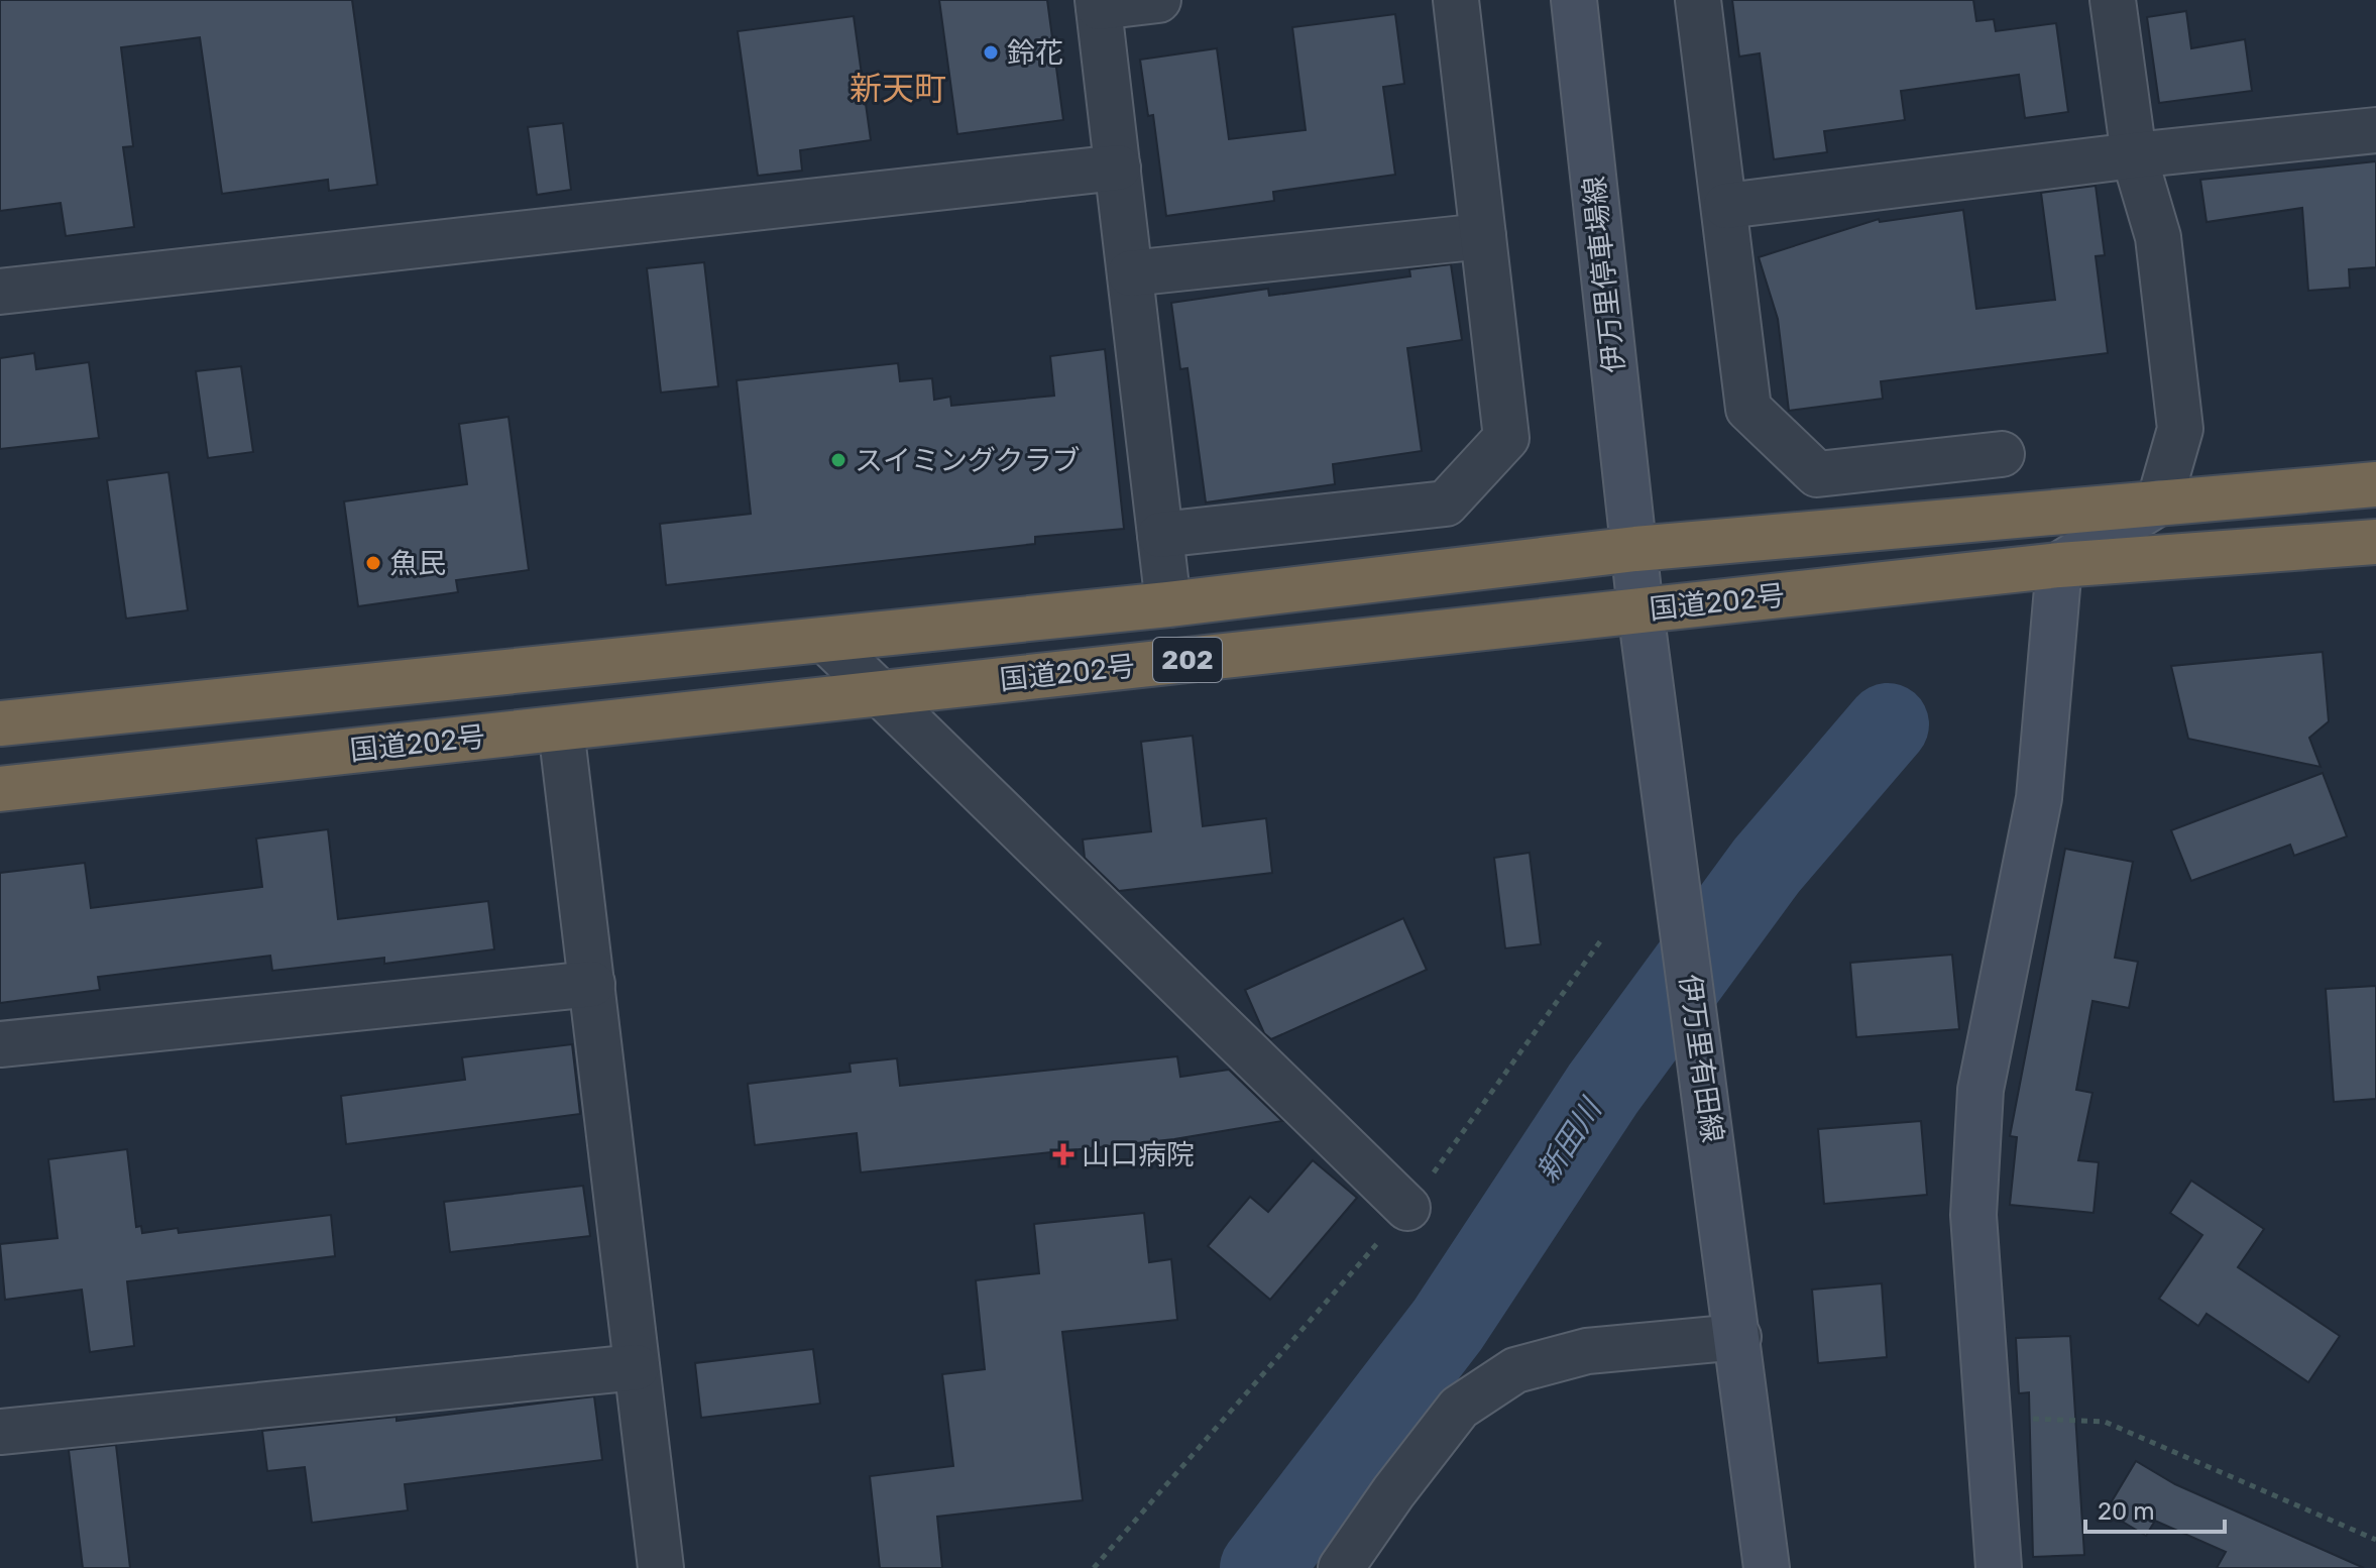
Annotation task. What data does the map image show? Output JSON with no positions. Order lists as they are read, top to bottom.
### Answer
{
  "streets": {
    "highway": ["国道202号", "202"],
    "main road": ["伊万里停車場線", "伊万里有田線"]
  },
  "crossings": [
    ["伊万里停車場線", "国道202号"],
    ["伊万里停車場線", "伊万里有田線"],
    ["国道202号", "伊万里有田線"]
  ],
  "districts": ["新天町"],
  "water": ["新田川"],
  "places": {
    "other": ["鈴花", "スイミングクラブ", "魚民"],
    "health": ["山口病院"]
  },
  "scale_bar": "20 m"
}
